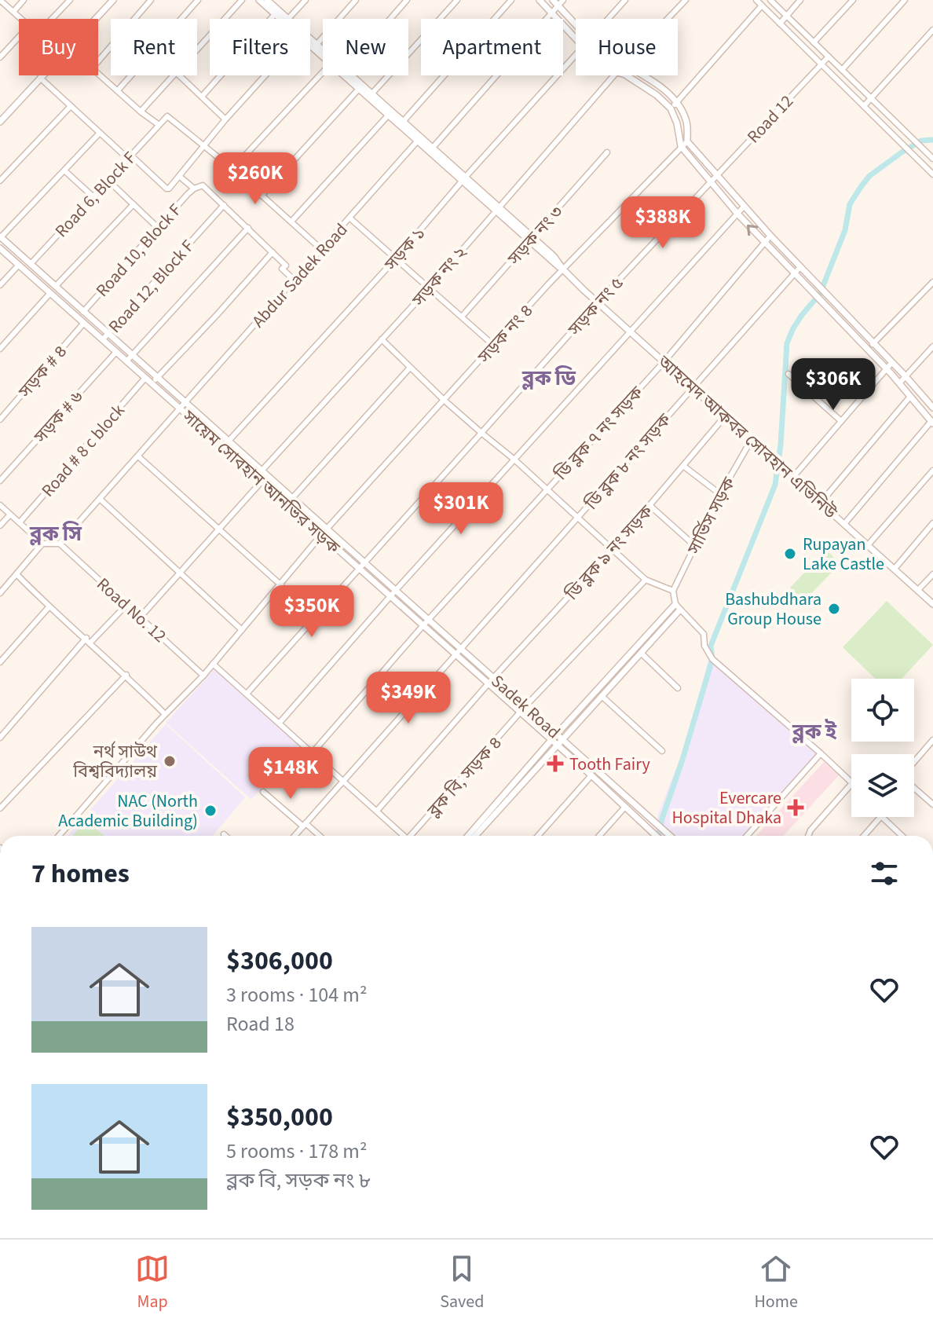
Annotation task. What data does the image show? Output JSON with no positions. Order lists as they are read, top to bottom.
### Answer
{
  "streets": {
    "street": [
      "Road 12",
      "Road 6, Block F",
      "সড়ক নং ৩",
      "সড়ক ১",
      "Road 10, Block F",
      "Abdur Sadek Road",
      "সড়ক নং ২",
      "Road 12, Block F",
      "সড়ক নং ৫",
      "সড়ক নং ৪",
      "সড়ক # ৪",
      "সড়ক # ৬",
      "ডি ব্লক ৭ নং সড়ক",
      "আহমেদ আকবর সোবহান এভিনিউ",
      "Road # 8 c block",
      "ডি ব্লক ৮ নং সড়ক",
      "সায়েম সোবহান আনভির সড়ক",
      "সার্ভিস সড়ক",
      "ডি ব্লক ৯ নং সড়ক",
      "Road No. 12",
      "Sadek Road",
      "ব্লক বি, সড়ক ৪"
    ]
  },
  "crossings": [
    ["Road 12", "সড়ক নং ৫"],
    ["Road 6, Block F", "সায়েম সোবহান আনভির সড়ক"],
    ["সড়ক নং ৩", "আহমেদ আকবর সোবহান এভিনিউ"],
    ["সড়ক ১", "আহমেদ আকবর সোবহান এভিনিউ"],
    ["সড়ক ১", "সায়েম সোবহান আনভির সড়ক"],
    ["Road 10, Block F", "সায়েম সোবহান আনভির সড়ক"],
    ["Abdur Sadek Road", "আহমেদ আকবর সোবহান এভিনিউ"],
    ["Abdur Sadek Road", "সায়েম সোবহান আনভির সড়ক"],
    ["Abdur Sadek Road", "Road No. 12"],
    ["সড়ক নং ২", "আহমেদ আকবর সোবহান এভিনিউ"],
    ["সড়ক নং ২", "সায়েম সোবহান আনভির সড়ক"],
    ["সড়ক নং ২", "Sadek Road"],
    ["Road 12, Block F", "সায়েম সোবহান আনভির সড়ক"],
    ["সড়ক নং ৫", "আহমেদ আকবর সোবহান এভিনিউ"],
    ["সড়ক নং ৫", "সায়েম সোবহান আনভির সড়ক"],
    ["সড়ক নং ৫", "Sadek Road"],
    ["সড়ক নং ৪", "আহমেদ আকবর সোবহান এভিনিউ"],
    ["সড়ক নং ৪", "সায়েম সোবহান আনভির সড়ক"],
    ["সড়ক নং ৪", "Road No. 12"],
    ["সড়ক নং ৪", "Sadek Road"],
    ["সড়ক # ৪", "সায়েম সোবহান আনভির সড়ক"],
    ["সড়ক # ৬", "সায়েম সোবহান আনভির সড়ক"],
    ["ডি ব্লক ৭ নং সড়ক", "আহমেদ আকবর সোবহান এভিনিউ"],
    ["ডি ব্লক ৭ নং সড়ক", "সায়েম সোবহান আনভির সড়ক"],
    ["ডি ব্লক ৭ নং সড়ক", "Sadek Road"],
    ["আহমেদ আকবর সোবহান এভিনিউ", "ডি ব্লক ৮ নং সড়ক"],
    ["আহমেদ আকবর সোবহান এভিনিউ", "সার্ভিস সড়ক"],
    ["আহমেদ আকবর সোবহান এভিনিউ", "ডি ব্লক ৯ নং সড়ক"],
    ["Road # 8 c block", "সায়েম সোবহান আনভির সড়ক"],
    ["ডি ব্লক ৮ নং সড়ক", "সায়েম সোবহান আনভির সড়ক"],
    ["ডি ব্লক ৮ নং সড়ক", "Sadek Road"],
    ["সায়েম সোবহান আনভির সড়ক", "ডি ব্লক ৯ নং সড়ক"],
    ["সায়েম সোবহান আনভির সড়ক", "Sadek Road"],
    ["সায়েম সোবহান আনভির সড়ক", "ব্লক বি, সড়ক ৪"],
    ["ডি ব্লক ৯ নং সড়ক", "Sadek Road"],
    ["Sadek Road", "ব্লক বি, সড়ক ৪"]
  ],
  "districts": ["ব্লক ডি", "ব্লক সি", "ব্লক ই"],
  "places": {
    "other": [
      "Rupayan Lake Castle",
      "Bashubdhara Group House",
      "নর্থ সাউথ বিশ্ববিদ্যালয়",
      "NAC (North Academic Building)"
    ],
    "health": ["Tooth Fairy", "Evercare Hospital Dhaka"]
  },
  "page": {
    "chip": [
      "Buy",
      "Rent",
      "Filters",
      "New",
      "Apartment",
      "House"
    ],
    "price": [
      "$260K",
      "$388K",
      "$306K",
      "$301K",
      "$350K",
      "$349K",
      "$148K"
    ],
    "heading": "7 homes",
    "list": [
      {
        "name": "$306,000",
        "note": "3 rooms · 104 m² · Road 18"
      },
      {
        "name": "$350,000",
        "note": "5 rooms · 178 m² · ব্লক বি, সড়ক নং ৮"
      }
    ],
    "tabs": ["Map", "Saved", "Home"]
  }
}
